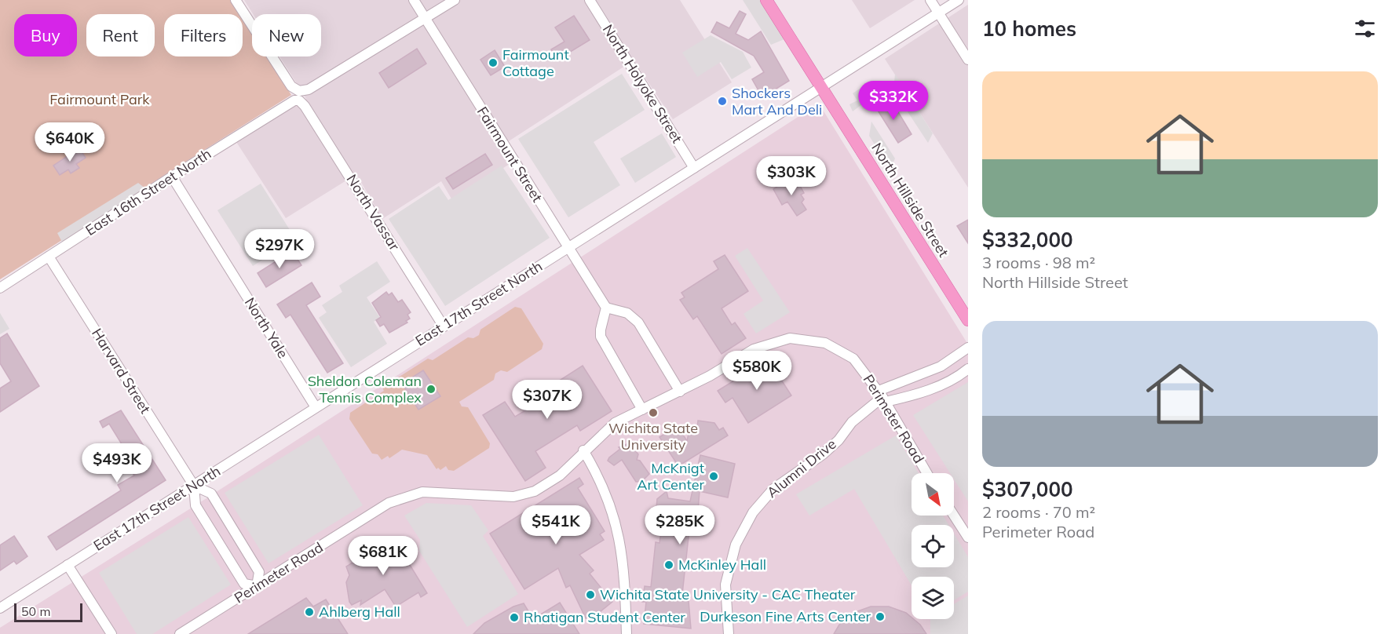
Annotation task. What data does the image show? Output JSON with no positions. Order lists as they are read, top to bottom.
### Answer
{
  "streets": {
    "main road": ["North Hillside Street"],
    "street": [
      "North Holyoke Street",
      "Fairmount Street",
      "East 16th Street North",
      "North Vassar",
      "East 17th Street North",
      "North Yale",
      "Harvard Street",
      "Perimeter Road",
      "Alumni Drive"
    ]
  },
  "crossings": [
    ["North Holyoke Street", "East 17th Street North"],
    ["Fairmount Street", "East 16th Street North"],
    ["Fairmount Street", "East 17th Street North"],
    ["East 16th Street North", "North Vassar"],
    ["East 16th Street North", "North Yale"],
    ["East 16th Street North", "Harvard Street"],
    ["North Hillside Street", "East 17th Street North"],
    ["North Vassar", "East 17th Street North"],
    ["East 17th Street North", "North Yale"],
    ["East 17th Street North", "Harvard Street"],
    ["Perimeter Road", "Alumni Drive"]
  ],
  "parks": ["Fairmount Park"],
  "places": [
    "Fairmount Cottage",
    "Shockers Mart And Deli",
    "Sheldon Coleman Tennis Complex",
    "Wichita State University",
    "McKnigt Art Center",
    "McKinley Hall",
    "Wichita State University - CAC Theater",
    "Ahlberg Hall",
    "Durkeson Fine Arts Center",
    "Rhatigan Student Center"
  ],
  "scale_bar": "50 m",
  "north": "bottom right",
  "page": {
    "heading": "10 homes",
    "chip": [
      "Buy",
      "Rent",
      "Filters",
      "New"
    ],
    "list": [
      {
        "name": "$332,000",
        "note": "3 rooms · 98 m² · North Hillside Street"
      },
      {
        "name": "$307,000",
        "note": "2 rooms · 70 m² · Perimeter Road"
      }
    ],
    "price": [
      "$332K",
      "$640K",
      "$303K",
      "$297K",
      "$580K",
      "$307K",
      "$493K",
      "$541K",
      "$285K",
      "$681K"
    ],
    "scale": "50 m"
  }
}
